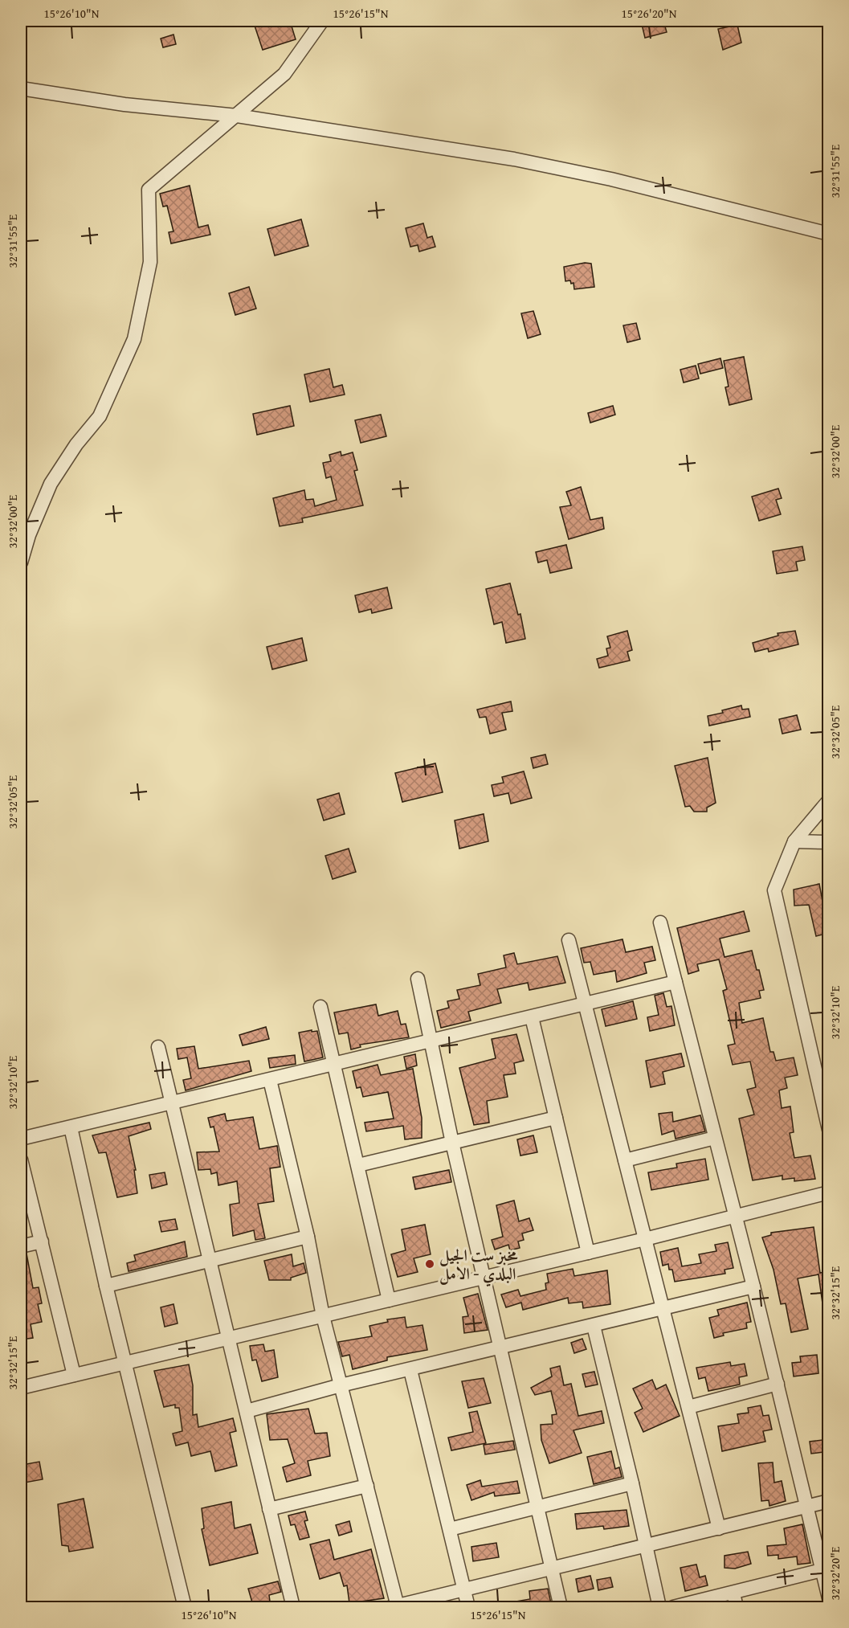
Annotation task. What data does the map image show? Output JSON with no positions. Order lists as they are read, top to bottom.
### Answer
{
  "places": ["مخبز ست الجيل البلدي - الامل"],
  "coordinates": [
    "15°26'10\"N",
    "15°26'15\"N",
    "15°26'20\"N",
    "32°31'55\"E",
    "32°32'00\"E",
    "32°32'05\"E",
    "32°32'10\"E",
    "32°32'15\"E",
    "32°32'20\"E"
  ]
}
